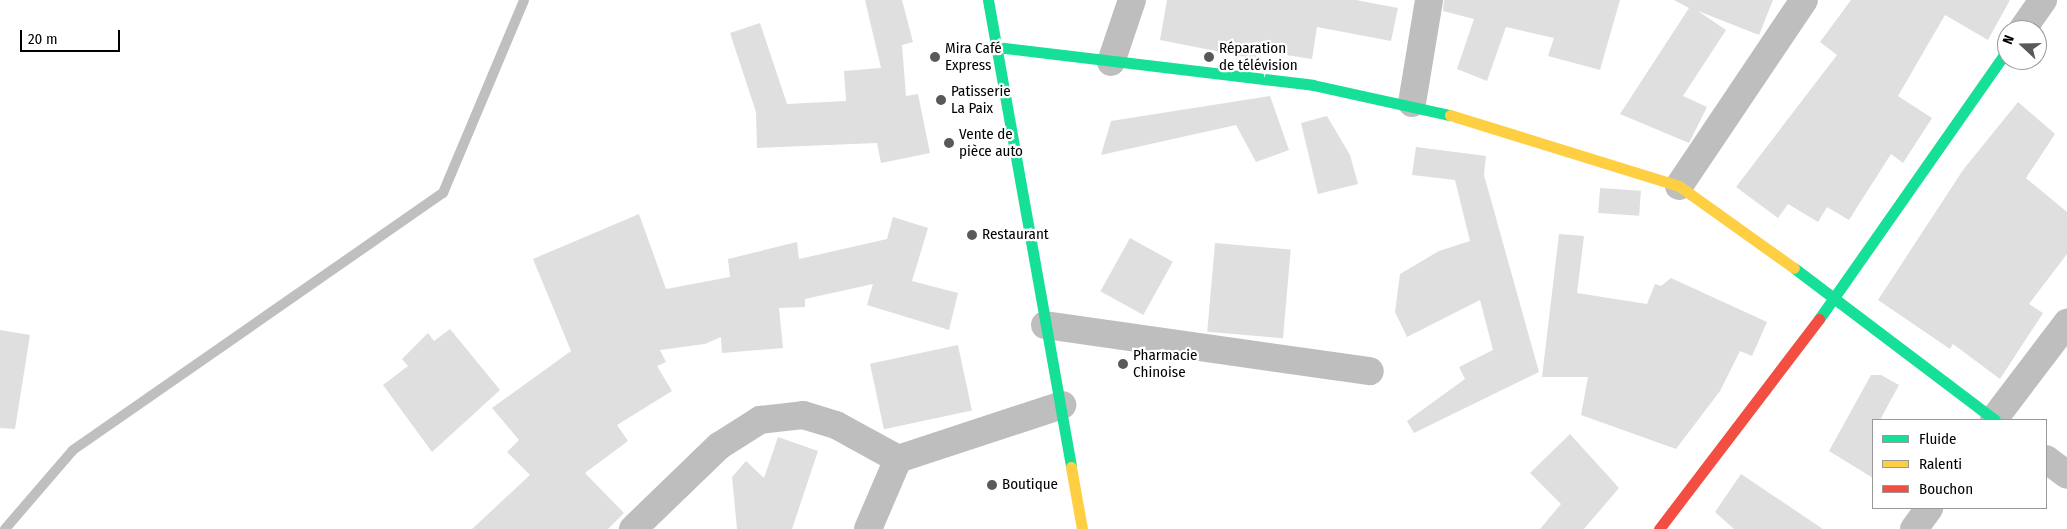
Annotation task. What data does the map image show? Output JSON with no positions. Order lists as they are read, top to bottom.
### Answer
{
  "places": [
    "Mira Café Express",
    "Réparation de télévision",
    "Patisserie La Paix",
    "Vente de pièce auto",
    "Restaurant",
    "Pharmacie Chinoise",
    "Boutique"
  ],
  "legend": ["Fluide", "Ralenti", "Bouchon"],
  "scale_bar": "20 m",
  "north": "left"
}
